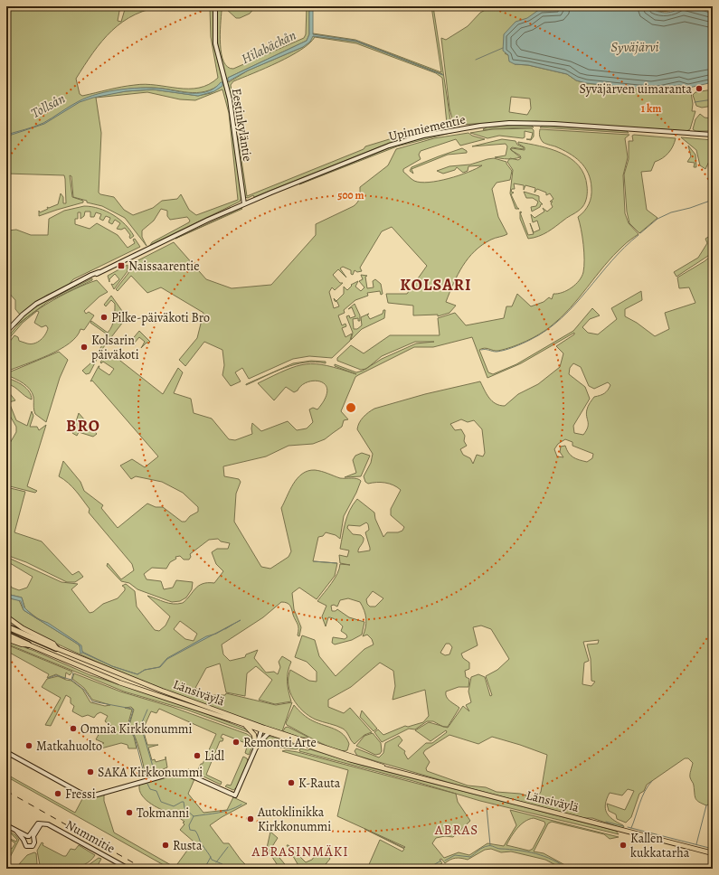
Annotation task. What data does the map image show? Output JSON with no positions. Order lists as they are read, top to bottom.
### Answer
{
  "streets": {
    "highway": ["Länsiväylä"],
    "main road": ["Eestinkyläntie", "Upinniementie", "Nummitie"]
  },
  "crossings": [
    ["Eestinkyläntie", "Upinniementie"]
  ],
  "districts": [
    "KOLSARI",
    "BRO",
    "ABRAS",
    "ABRASINMÄKI"
  ],
  "water": ["Hilabäckån", "Syväjärvi", "Tollsån"],
  "places": {
    "other": [
      "Syväjärven uimaranta",
      "Pilke-päiväkoti Bro",
      "Kolsarin päiväkoti",
      "Omnia Kirkkonummi",
      "Remontti Arte",
      "Matkahuolto",
      "Lidl",
      "SAKA Kirkkonummi",
      "K-Rauta",
      "Fressi",
      "Tokmanni",
      "Autoklinikka Kirkkonummi",
      "Rusta",
      "Kallen kukkatarha"
    ],
    "transit": ["Naissaarentie"]
  },
  "rings": ["1 km", "500 m"]
}
